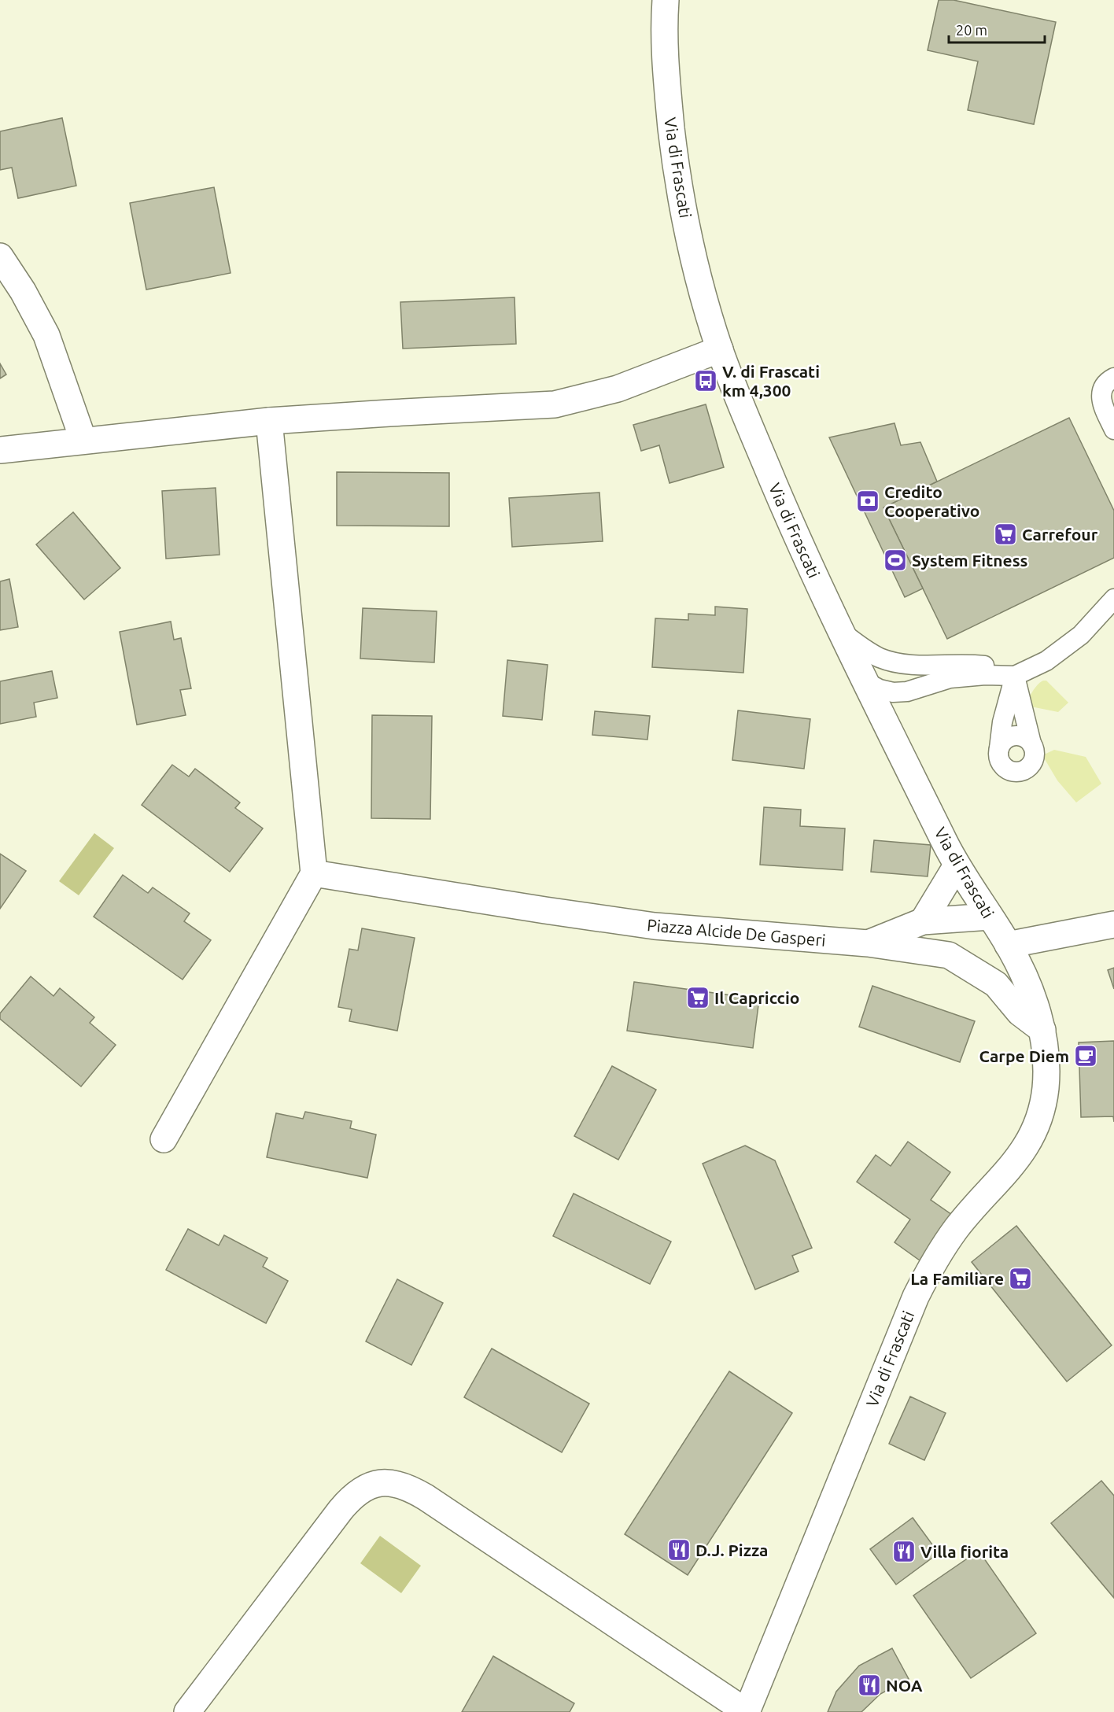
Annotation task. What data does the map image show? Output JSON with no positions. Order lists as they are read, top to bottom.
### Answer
{
  "streets": {
    "street": ["Via di Frascati", "Piazza Alcide De Gasperi"]
  },
  "crossings": [
    ["Via di Frascati", "Piazza Alcide De Gasperi"]
  ],
  "places": {
    "bus stop": ["V. di Frascati km 4,300"],
    "bank": ["Credito Cooperativo"],
    "supermarket": ["Carrefour", "Il Capriccio", "La Familiare"],
    "sports": ["System Fitness"],
    "cafe": ["Carpe Diem"],
    "restaurant": ["D.J. Pizza", "Villa fiorita", "NOA"]
  },
  "scale_bar": "20 m"
}
